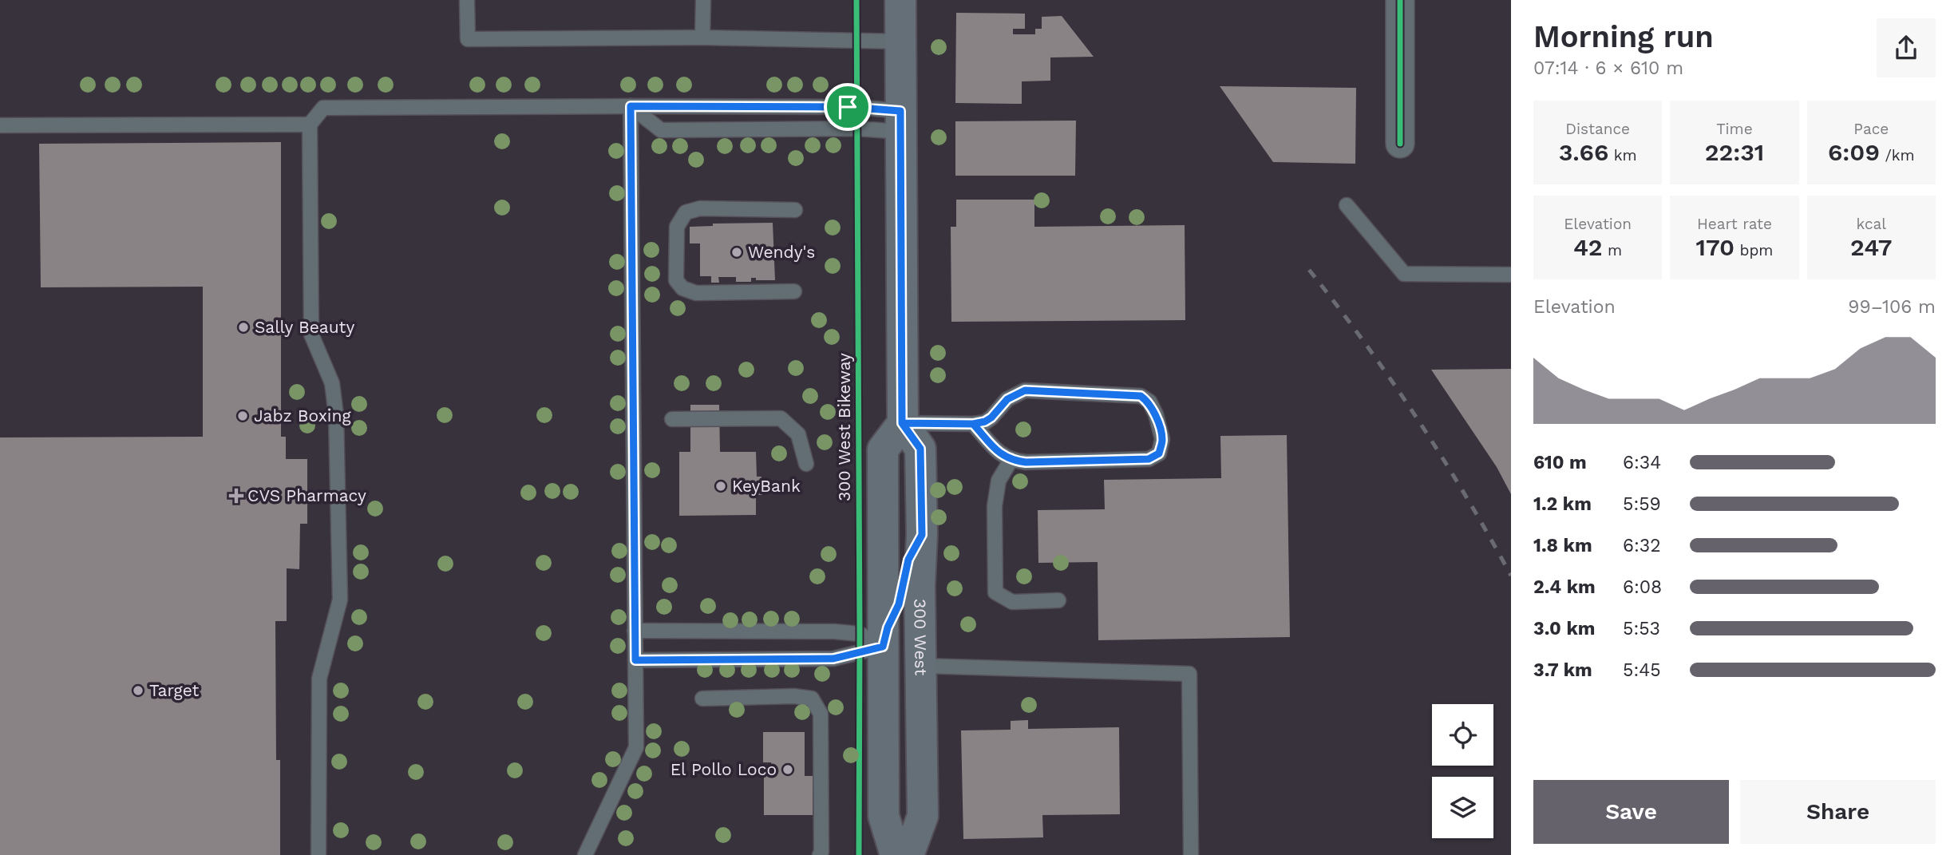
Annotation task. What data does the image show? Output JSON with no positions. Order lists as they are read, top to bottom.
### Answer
{
  "streets": {
    "main road": ["300 West"],
    "cycle path": ["300 West Bikeway"]
  },
  "places": {
    "other": [
      "Wendy's",
      "Sally Beauty",
      "Jabz Boxing",
      "KeyBank",
      "Target",
      "El Pollo Loco"
    ],
    "health": ["CVS Pharmacy"]
  },
  "page": {
    "heading": ["Morning run", "07:14 · 6 × 610 m"],
    "stats": [
      ["Distance", "3.66 km"],
      ["Time", "22:31"],
      ["Pace", "6:09 /km"],
      ["Elevation", "42 m"],
      ["Heart rate", "170 bpm"],
      ["kcal", "247"]
    ],
    "chart": ["Elevation", "99–106 m"],
    "list": [
      {
        "name": "610 m",
        "note": "6:34"
      },
      {
        "name": "1.2 km",
        "note": "5:59"
      },
      {
        "name": "1.8 km",
        "note": "6:32"
      },
      {
        "name": "2.4 km",
        "note": "6:08"
      },
      {
        "name": "3.0 km",
        "note": "5:53"
      },
      {
        "name": "3.7 km",
        "note": "5:45"
      }
    ],
    "buttons": ["Save", "Share"]
  }
}
